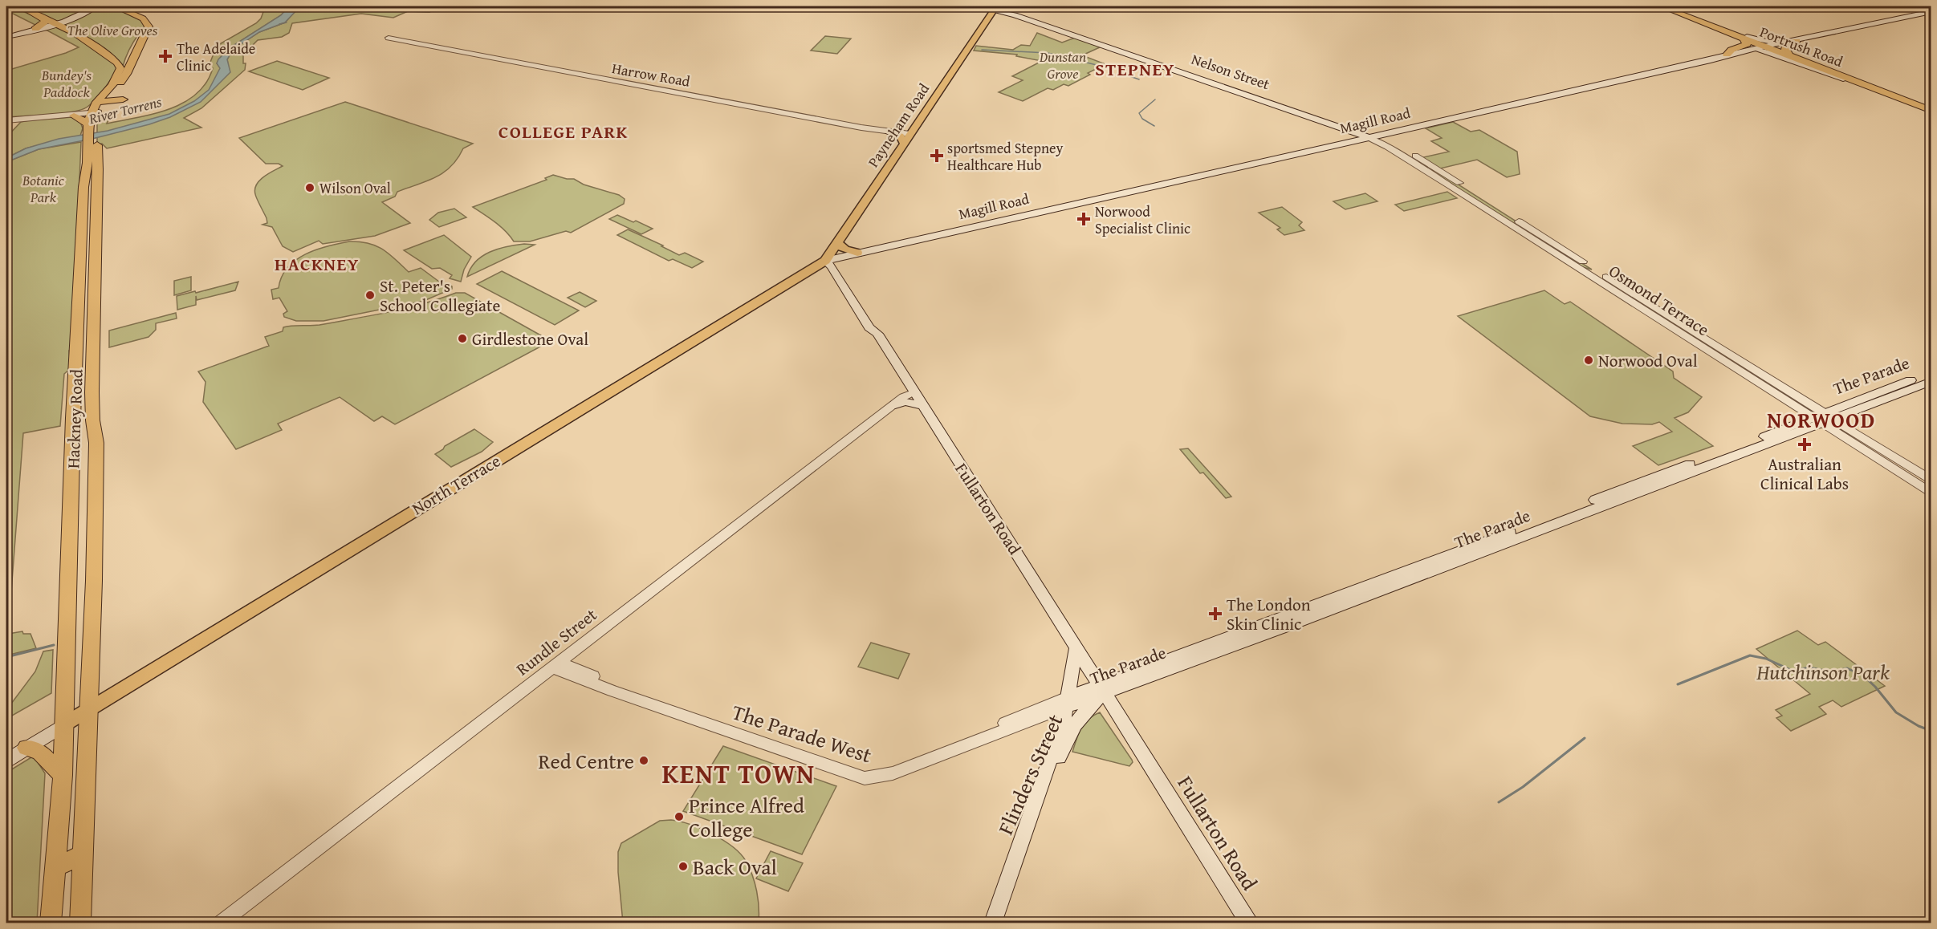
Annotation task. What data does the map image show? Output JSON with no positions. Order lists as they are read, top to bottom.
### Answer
{
  "streets": {
    "highway": ["Portrush Road", "Hackney Road"],
    "main road": [
      "Nelson Street",
      "Magill Road",
      "Payneham Road",
      "The Parade",
      "North Terrace",
      "Fullarton Road",
      "Flinders Street"
    ],
    "street": [
      "Harrow Road",
      "Osmond Terrace",
      "Rundle Street",
      "The Parade West"
    ]
  },
  "crossings": [
    ["Portrush Road", "Magill Road"],
    ["Nelson Street", "Magill Road"],
    ["Nelson Street", "Payneham Road"],
    ["Nelson Street", "Osmond Terrace"],
    ["Magill Road", "Payneham Road"],
    ["Magill Road", "Osmond Terrace"],
    ["Magill Road", "North Terrace"],
    ["Magill Road", "Fullarton Road"],
    ["Payneham Road", "North Terrace"],
    ["Payneham Road", "Fullarton Road"],
    ["Osmond Terrace", "The Parade"],
    ["The Parade", "Fullarton Road"],
    ["The Parade", "The Parade West"],
    ["The Parade", "Flinders Street"],
    ["Hackney Road", "North Terrace"],
    ["North Terrace", "Fullarton Road"],
    ["Fullarton Road", "Rundle Street"],
    ["Fullarton Road", "Flinders Street"],
    ["Rundle Street", "The Parade West"],
    ["The Parade West", "Flinders Street"]
  ],
  "districts": [
    "STEPNEY",
    "COLLEGE PARK",
    "HACKNEY",
    "NORWOOD",
    "KENT TOWN"
  ],
  "water": ["River Torrens"],
  "parks": [
    "The Olive Groves",
    "Dunstan Grove",
    "Bundey's Paddock",
    "Botanic Park",
    "Hutchinson Park"
  ],
  "places": {
    "health": [
      "The Adelaide Clinic",
      "sportsmed Stepney Healthcare Hub",
      "Norwood Specialist Clinic",
      "Australian Clinical Labs",
      "The London Skin Clinic"
    ],
    "other": [
      "Wilson Oval",
      "St. Peter's School Collegiate",
      "Girdlestone Oval",
      "Norwood Oval",
      "Red Centre",
      "Prince Alfred College",
      "Back Oval"
    ]
  }
}
